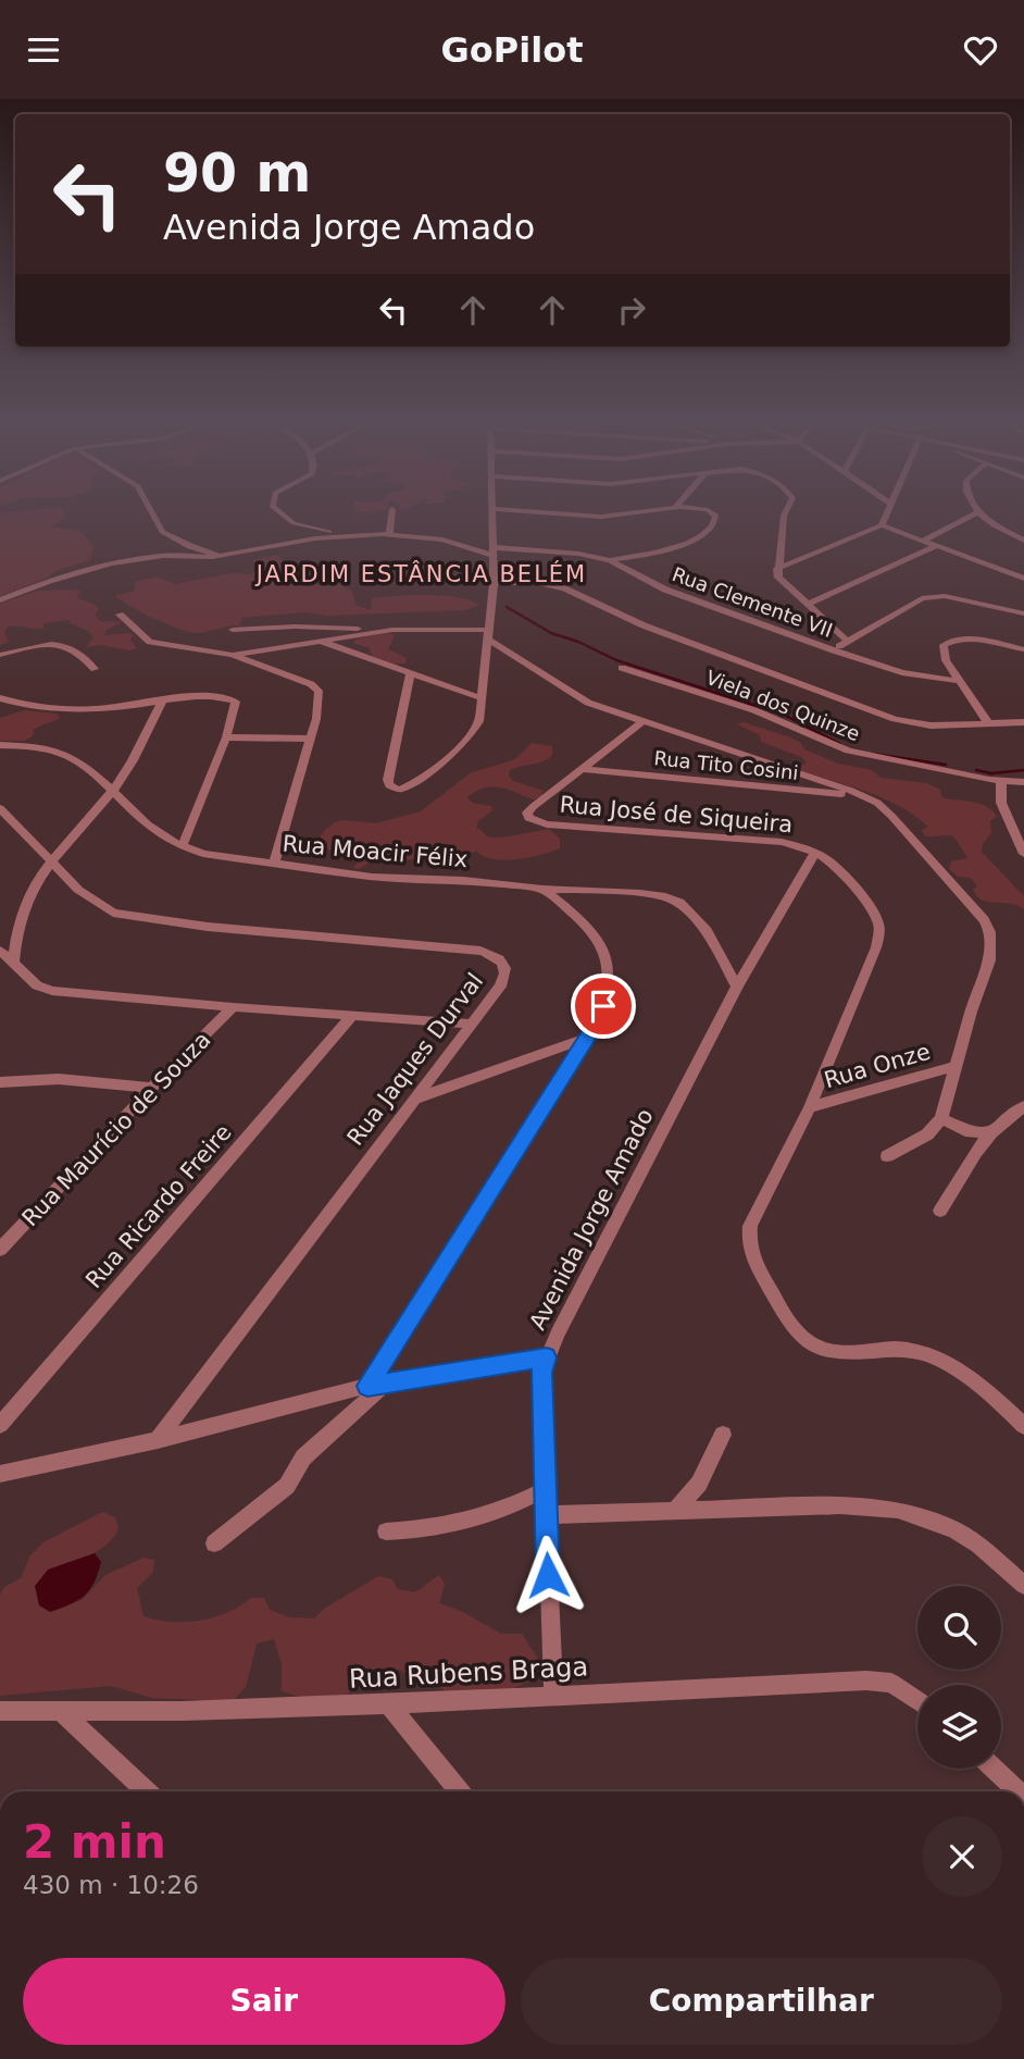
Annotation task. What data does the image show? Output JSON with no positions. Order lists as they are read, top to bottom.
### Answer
{
  "streets": {
    "street": [
      "Rua Clemente VII",
      "Viela dos Quinze",
      "Rua Tito Cosini",
      "Rua José de Siqueira",
      "Rua Moacir Félix",
      "Rua Jaques Durval",
      "Rua Onze",
      "Rua Maurício de Souza",
      "Rua Ricardo Freire",
      "Avenida Jorge Amado",
      "Rua Rubens Braga"
    ]
  },
  "crossings": [
    ["Rua Tito Cosini", "Rua José de Siqueira"],
    ["Rua José de Siqueira", "Rua Onze"],
    ["Rua José de Siqueira", "Avenida Jorge Amado"],
    ["Rua Moacir Félix", "Avenida Jorge Amado"],
    ["Rua Jaques Durval", "Avenida Jorge Amado"]
  ],
  "districts": ["JARDIM ESTÂNCIA BELÉM"],
  "page": {
    "header": "GoPilot",
    "turn": ["90 m", "Avenida Jorge Amado"],
    "heading": ["2 min", "430 m · 10:26"],
    "buttons": ["Sair", "Compartilhar"]
  }
}
